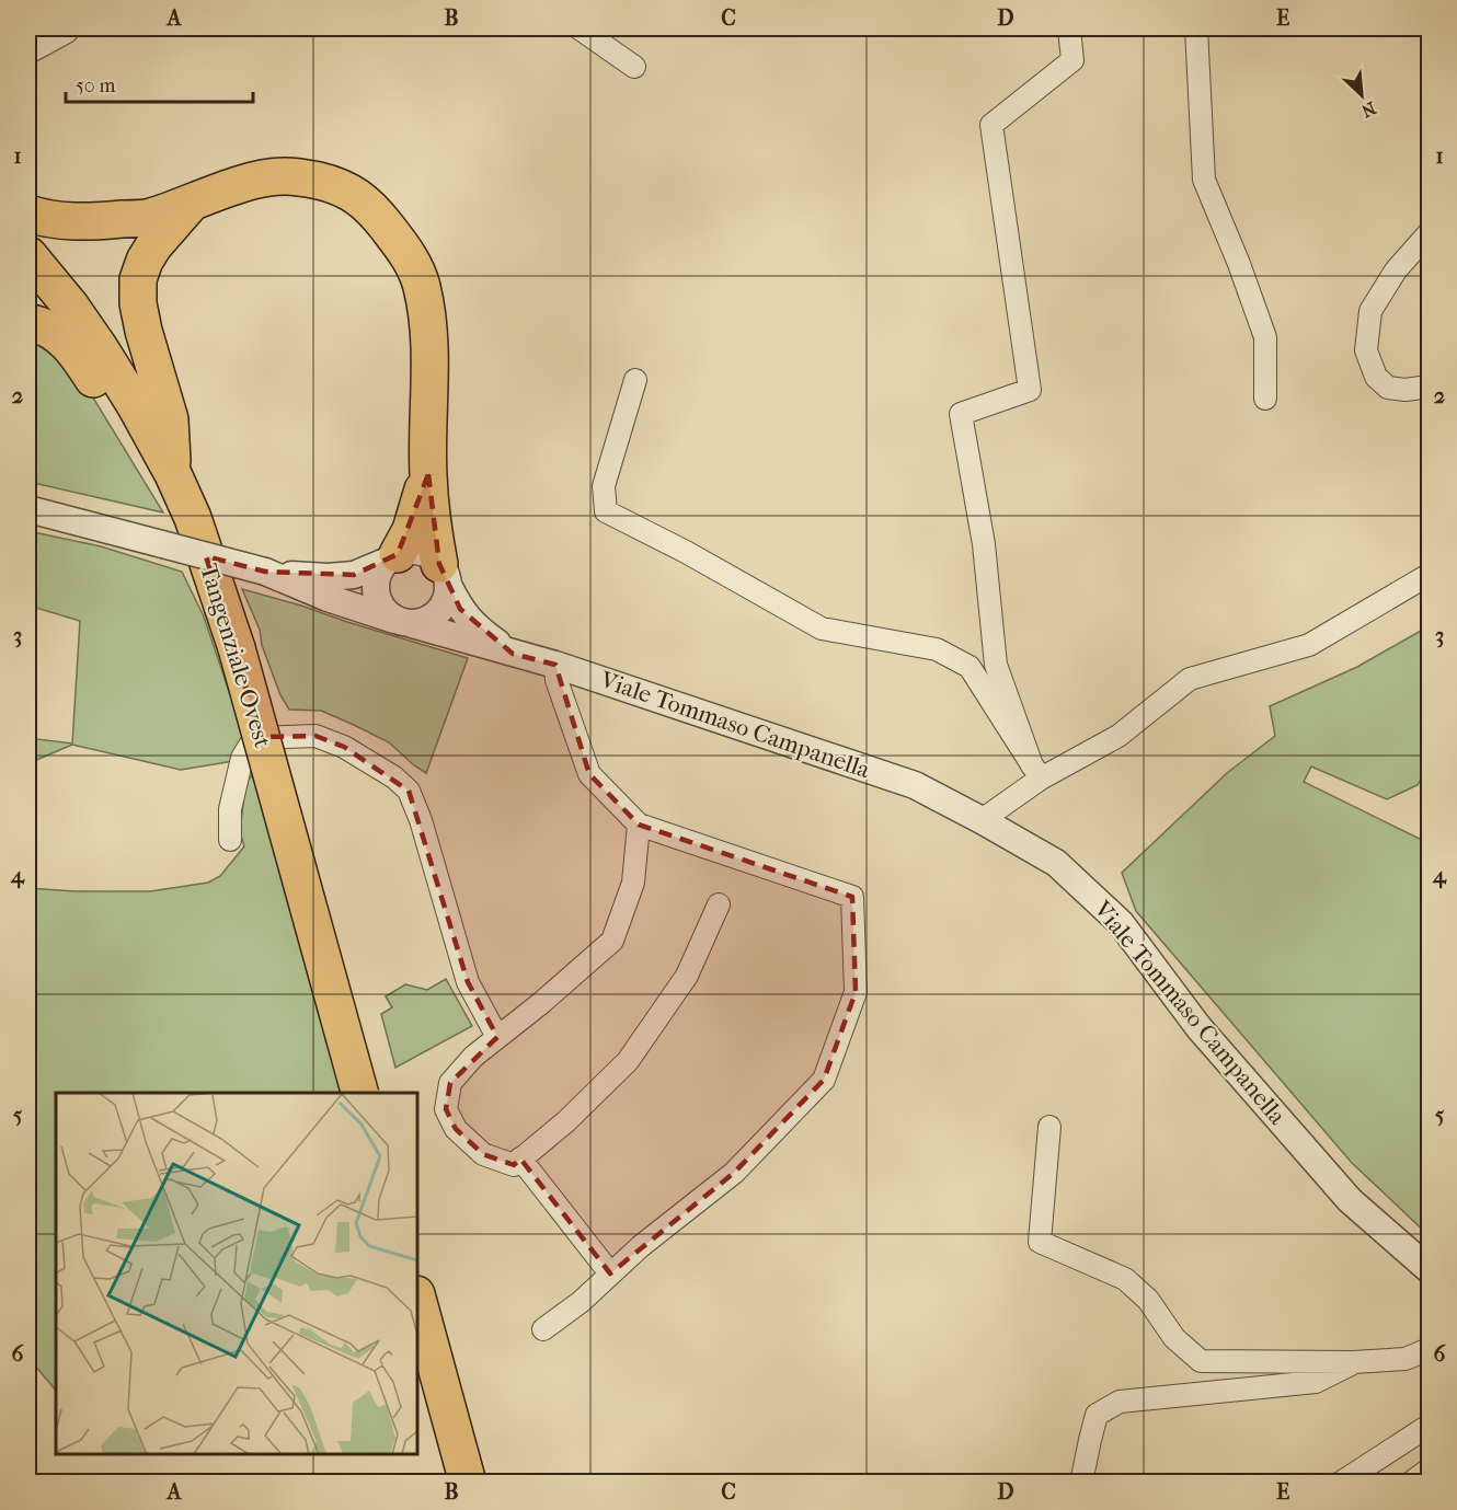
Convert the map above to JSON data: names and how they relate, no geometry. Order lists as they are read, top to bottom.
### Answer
{
  "streets": {
    "highway": ["Tangenziale Ovest"],
    "street": ["Viale Tommaso Campanella"]
  },
  "scale_bar": "50 m",
  "north": "bottom right",
  "grid": {
    "columns": [
      "A",
      "B",
      "C",
      "D",
      "E"
    ],
    "rows": [
      "1",
      "2",
      "3",
      "4",
      "5",
      "6"
    ]
  }
}
